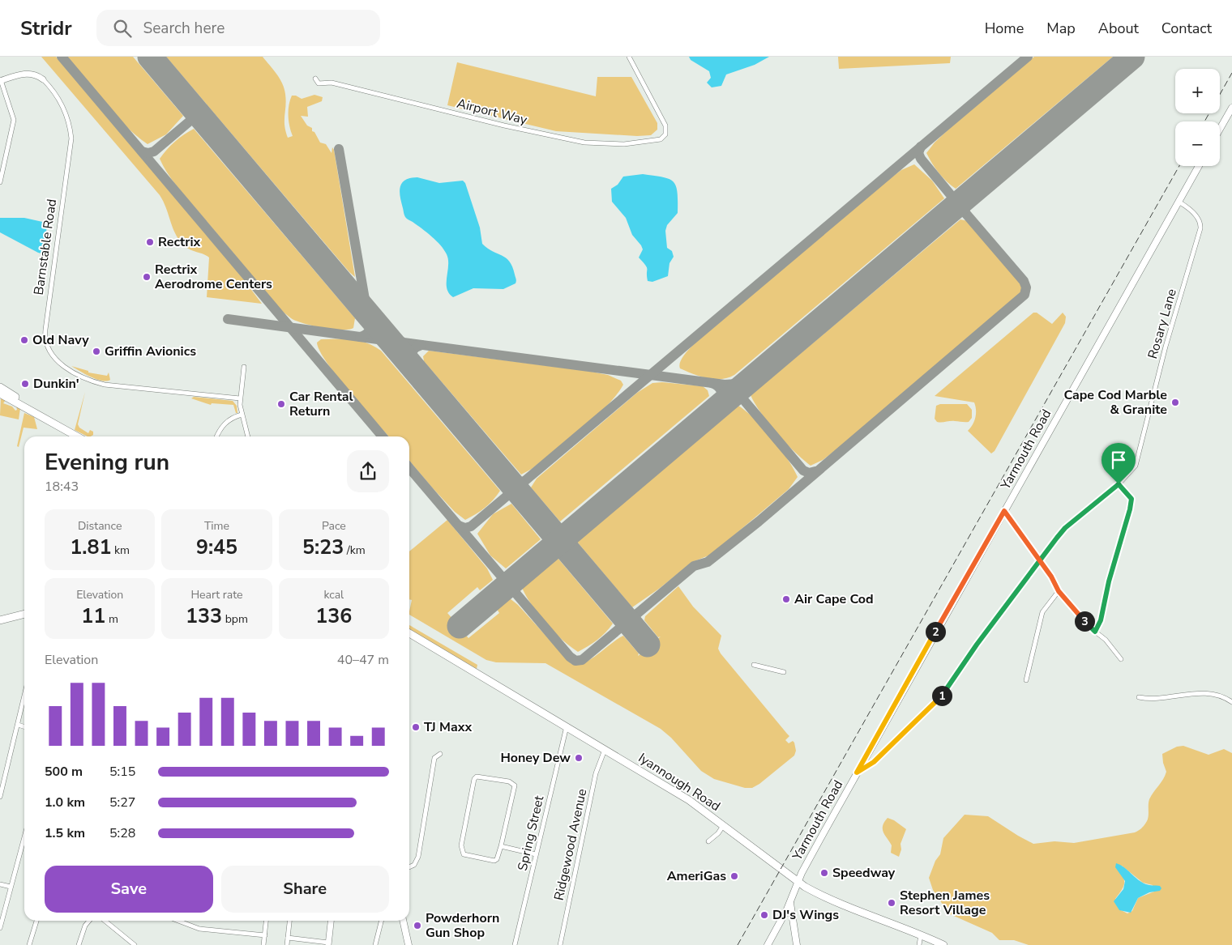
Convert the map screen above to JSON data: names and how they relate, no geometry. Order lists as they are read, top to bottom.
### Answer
{
  "streets": {
    "main road": ["Yarmouth Road", "Iyannough Road"],
    "street": [
      "Airport Way",
      "Barnstable Road",
      "Rosary Lane",
      "Spring Street",
      "Ridgewood Avenue"
    ]
  },
  "crossings": [
    ["Rosary Lane", "Yarmouth Road"],
    ["Yarmouth Road", "Iyannough Road"],
    ["Iyannough Road", "Spring Street"],
    ["Iyannough Road", "Ridgewood Avenue"]
  ],
  "places": [
    "Rectrix",
    "Rectrix Aerodrome Centers",
    "Old Navy",
    "Griffin Avionics",
    "Dunkin'",
    "Cape Cod Marble & Granite",
    "Car Rental Return",
    "Air Cape Cod",
    "TJ Maxx",
    "Honey Dew",
    "Speedway",
    "AmeriGas",
    "Stephen James Resort Village",
    "DJ's Wings",
    "Powderhorn Gun Shop"
  ],
  "page": {
    "header": "Stridr",
    "search": "Search here",
    "nav": [
      "Home",
      "Map",
      "About",
      "Contact"
    ],
    "map_buttons": ["+", "−"],
    "heading": ["Evening run", "18:43"],
    "stats": [
      ["Distance", "1.81 km"],
      ["Time", "9:45"],
      ["Pace", "5:23 /km"],
      ["Elevation", "11 m"],
      ["Heart rate", "133 bpm"],
      ["kcal", "136"]
    ],
    "pins": ["3", "2", "1"],
    "chart": ["Elevation", "40–47 m"],
    "list": [
      {
        "name": "500 m",
        "note": "5:15"
      },
      {
        "name": "1.0 km",
        "note": "5:27"
      },
      {
        "name": "1.5 km",
        "note": "5:28"
      }
    ],
    "buttons": ["Save", "Share"]
  }
}
